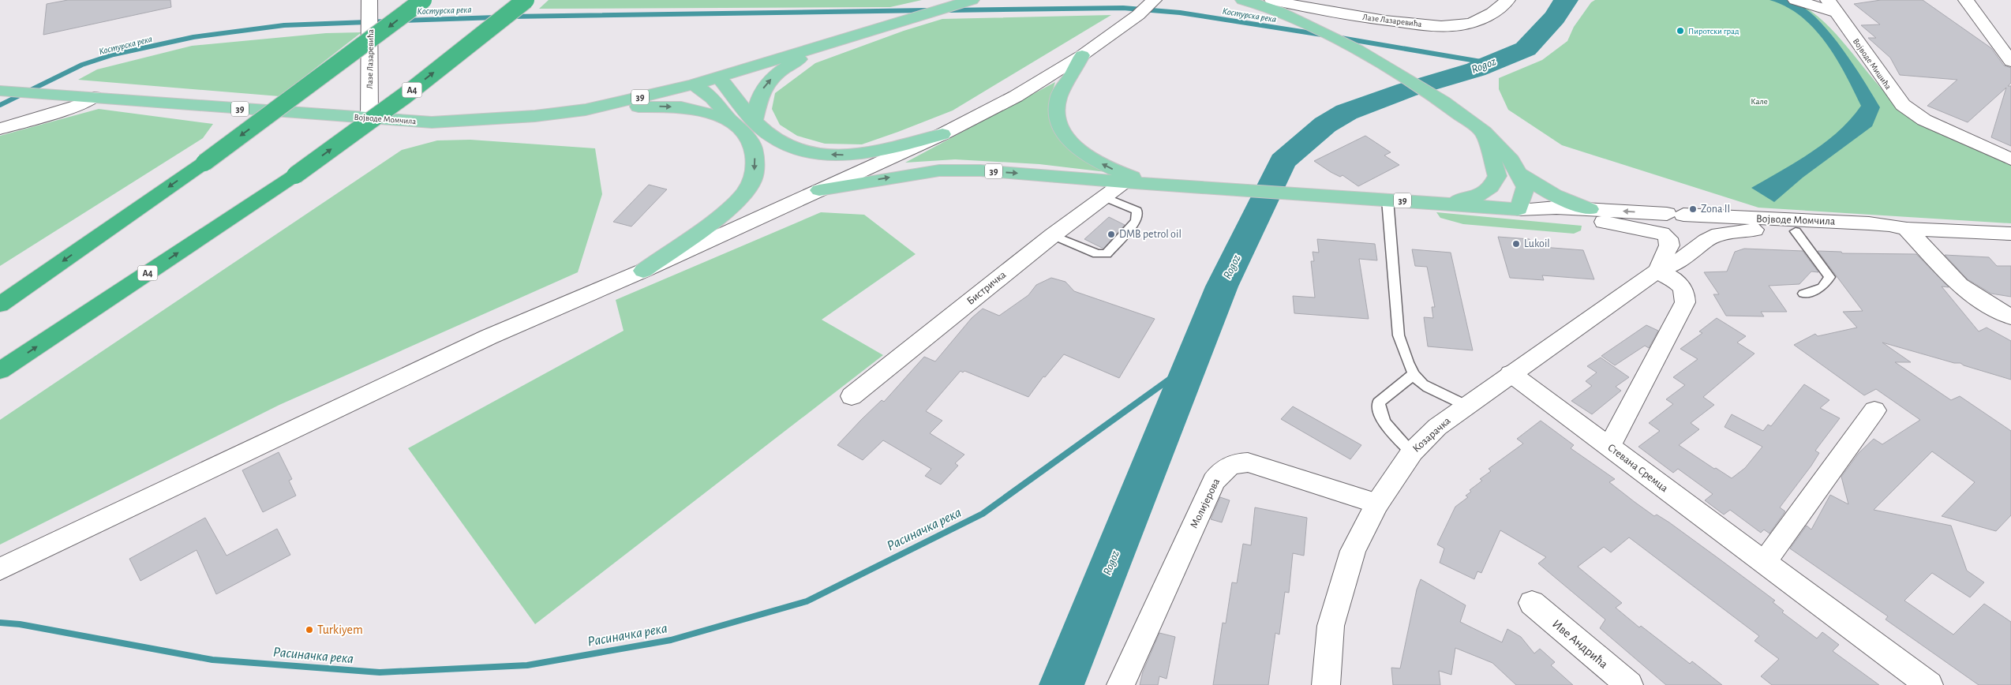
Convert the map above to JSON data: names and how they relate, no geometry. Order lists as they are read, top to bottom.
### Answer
{
  "streets": {
    "highway": ["A4"],
    "main road": ["39", "Војводе Момчила"],
    "street": [
      "Лазе Лазаревића",
      "Војводе Мишића",
      "Бистричка",
      "Козарачка",
      "Стевана Сремца",
      "Молијерова",
      "Иве Андрића"
    ]
  },
  "crossings": [
    ["Лазе Лазаревића", "Војводе Момчила"],
    ["39", "Војводе Момчила"],
    ["39", "Бистричка"],
    ["Војводе Момчила", "Козарачка"],
    ["Козарачка", "Стевана Сремца"],
    ["Козарачка", "Молијерова"]
  ],
  "water": ["Костурска река", "Rogoz", "Расиначка река"],
  "parks": ["Кале"],
  "places": [
    "Пиротски град",
    "Zona II",
    "DMB petrol oil",
    "Lukoil",
    "Turkiyem"
  ]
}
